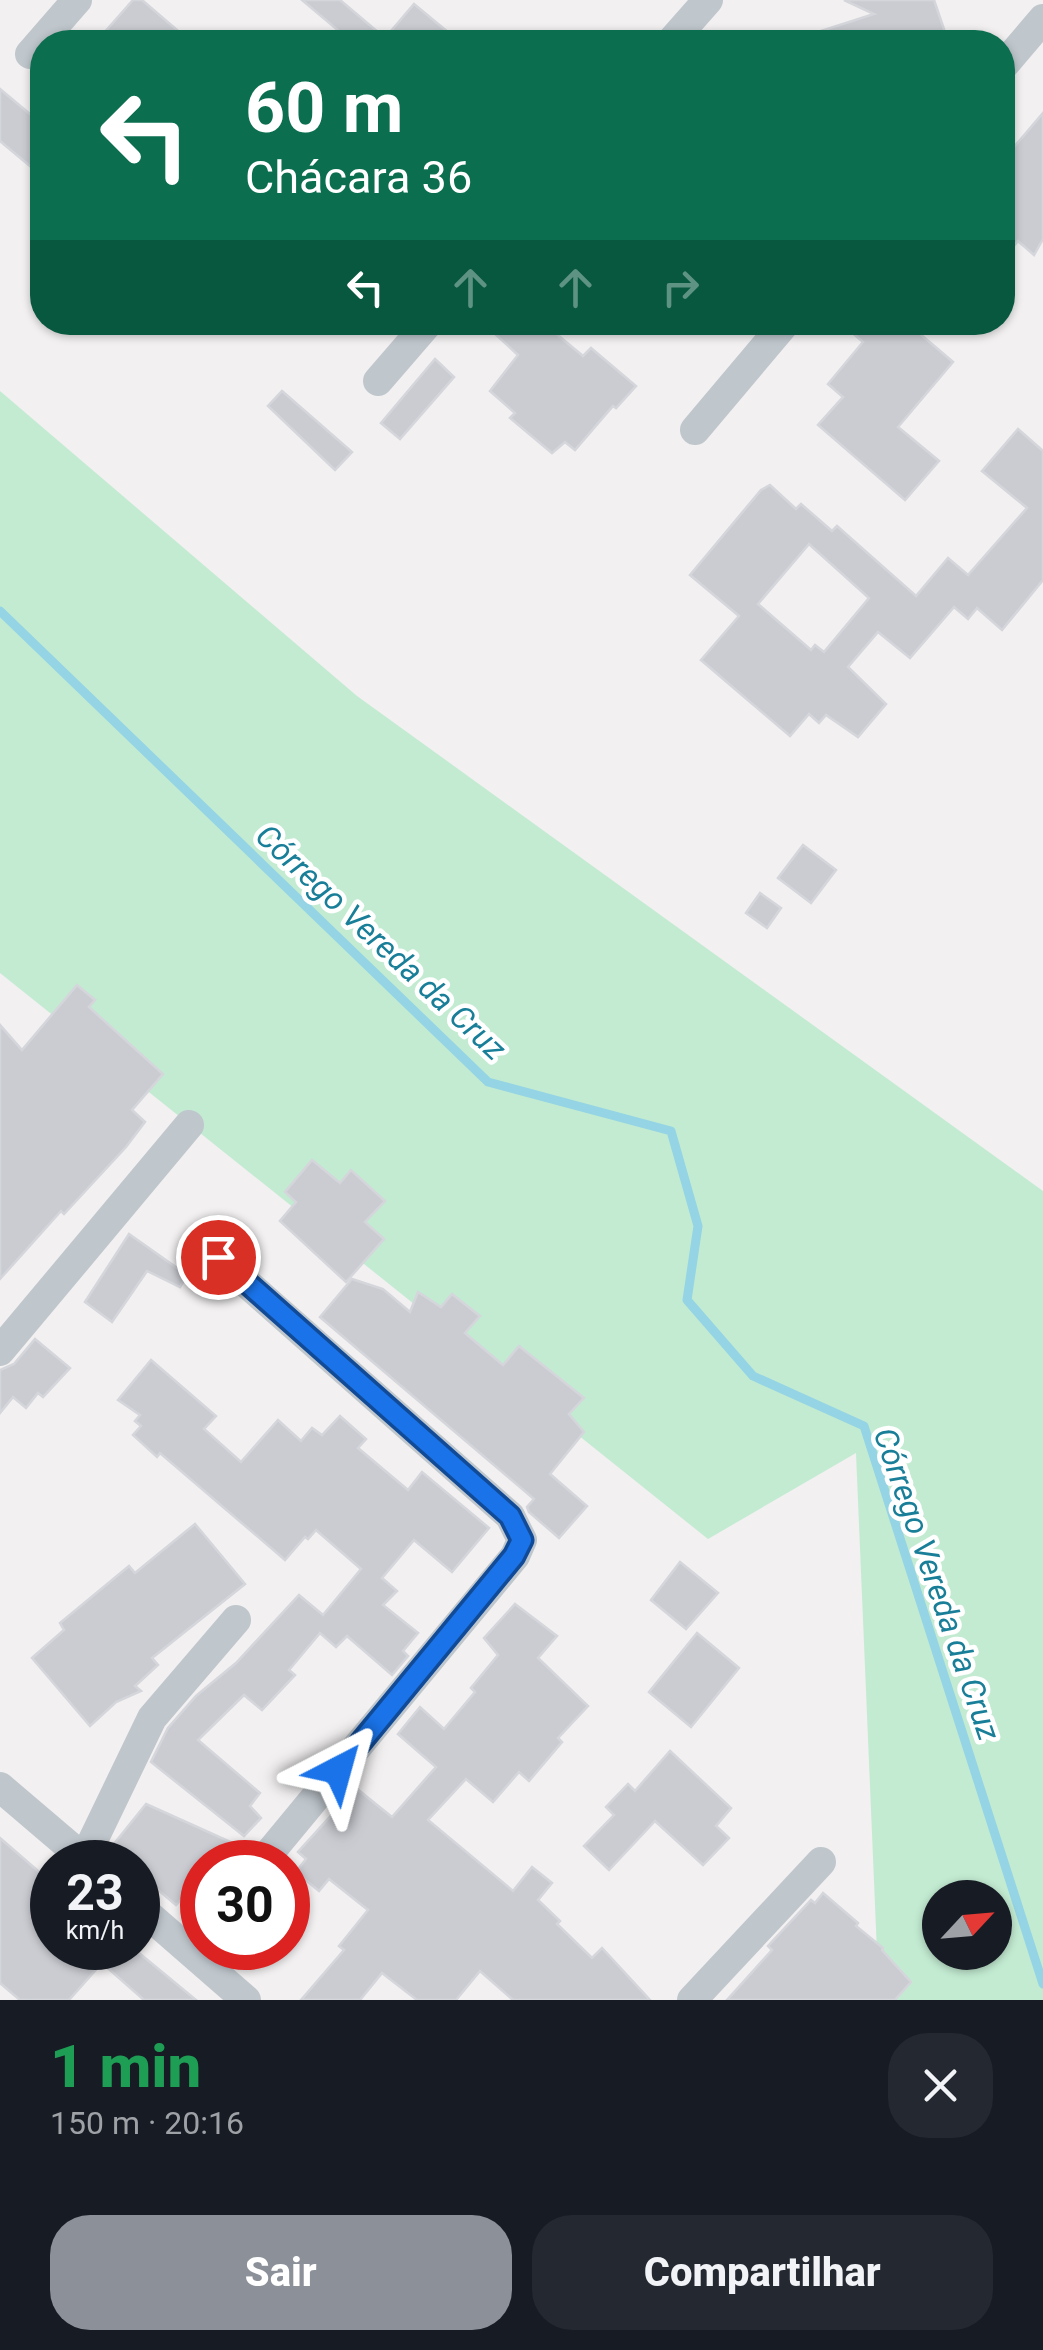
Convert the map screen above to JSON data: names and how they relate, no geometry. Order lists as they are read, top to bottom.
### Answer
{
  "water": ["Córrego Vereda da Cruz"],
  "north": "top right",
  "page": {
    "turn": ["60 m", "Chácara 36"],
    "speed": "23 km/h",
    "limit": "30",
    "heading": ["1 min", "150 m · 20:16"],
    "buttons": ["Sair", "Compartilhar"]
  }
}
